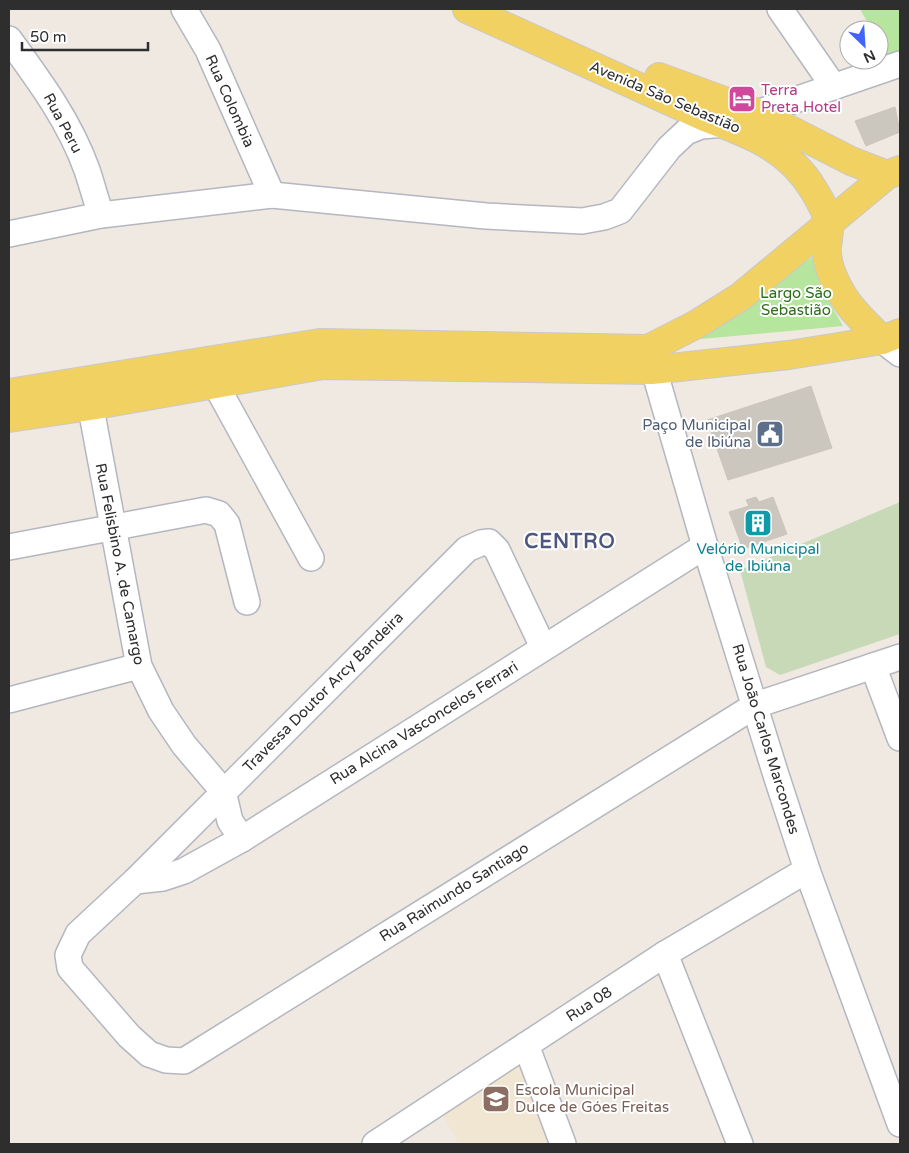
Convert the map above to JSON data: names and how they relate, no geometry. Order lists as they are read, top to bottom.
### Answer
{
  "streets": {
    "main road": ["Avenida São Sebastião"],
    "street": [
      "Rua Colombia",
      "Rua Peru",
      "Rua Felisbino A. de Camargo",
      "Travessa Doutor Arcy Bandeira",
      "Rua Alcina Vasconcelos Ferrari",
      "Rua João Carlos Marcondes",
      "Rua Raimundo Santiago",
      "Rua 08"
    ]
  },
  "crossings": [
    ["Rua Felisbino A. de Camargo", "Travessa Doutor Arcy Bandeira"],
    ["Rua Felisbino A. de Camargo", "Rua Alcina Vasconcelos Ferrari"],
    ["Travessa Doutor Arcy Bandeira", "Rua Alcina Vasconcelos Ferrari"],
    ["Travessa Doutor Arcy Bandeira", "Rua Raimundo Santiago"],
    ["Rua Alcina Vasconcelos Ferrari", "Rua João Carlos Marcondes"],
    ["Rua João Carlos Marcondes", "Rua Raimundo Santiago"],
    ["Rua João Carlos Marcondes", "Rua 08"]
  ],
  "districts": ["CENTRO"],
  "parks": ["Largo São Sebastião"],
  "places": {
    "hotel": ["Terra Preta Hotel"],
    "public building": ["Paço Municipal de Ibiúna"],
    "building": ["Velório Municipal de Ibiúna"],
    "school or university": ["Escola Municipal Dulce de Góes Freitas"]
  },
  "scale_bar": "50 m",
  "north": "bottom right"
}
